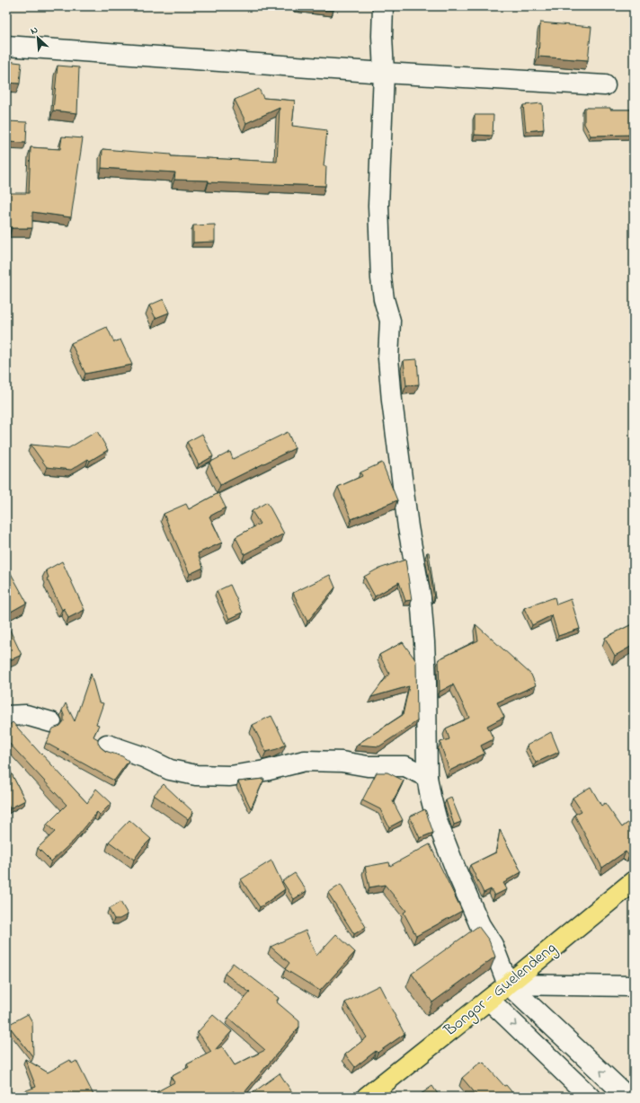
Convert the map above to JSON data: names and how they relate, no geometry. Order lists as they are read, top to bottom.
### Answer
{
  "streets": {
    "highway": ["Bongor - Guelendeng"]
  },
  "north": "top left"
}
